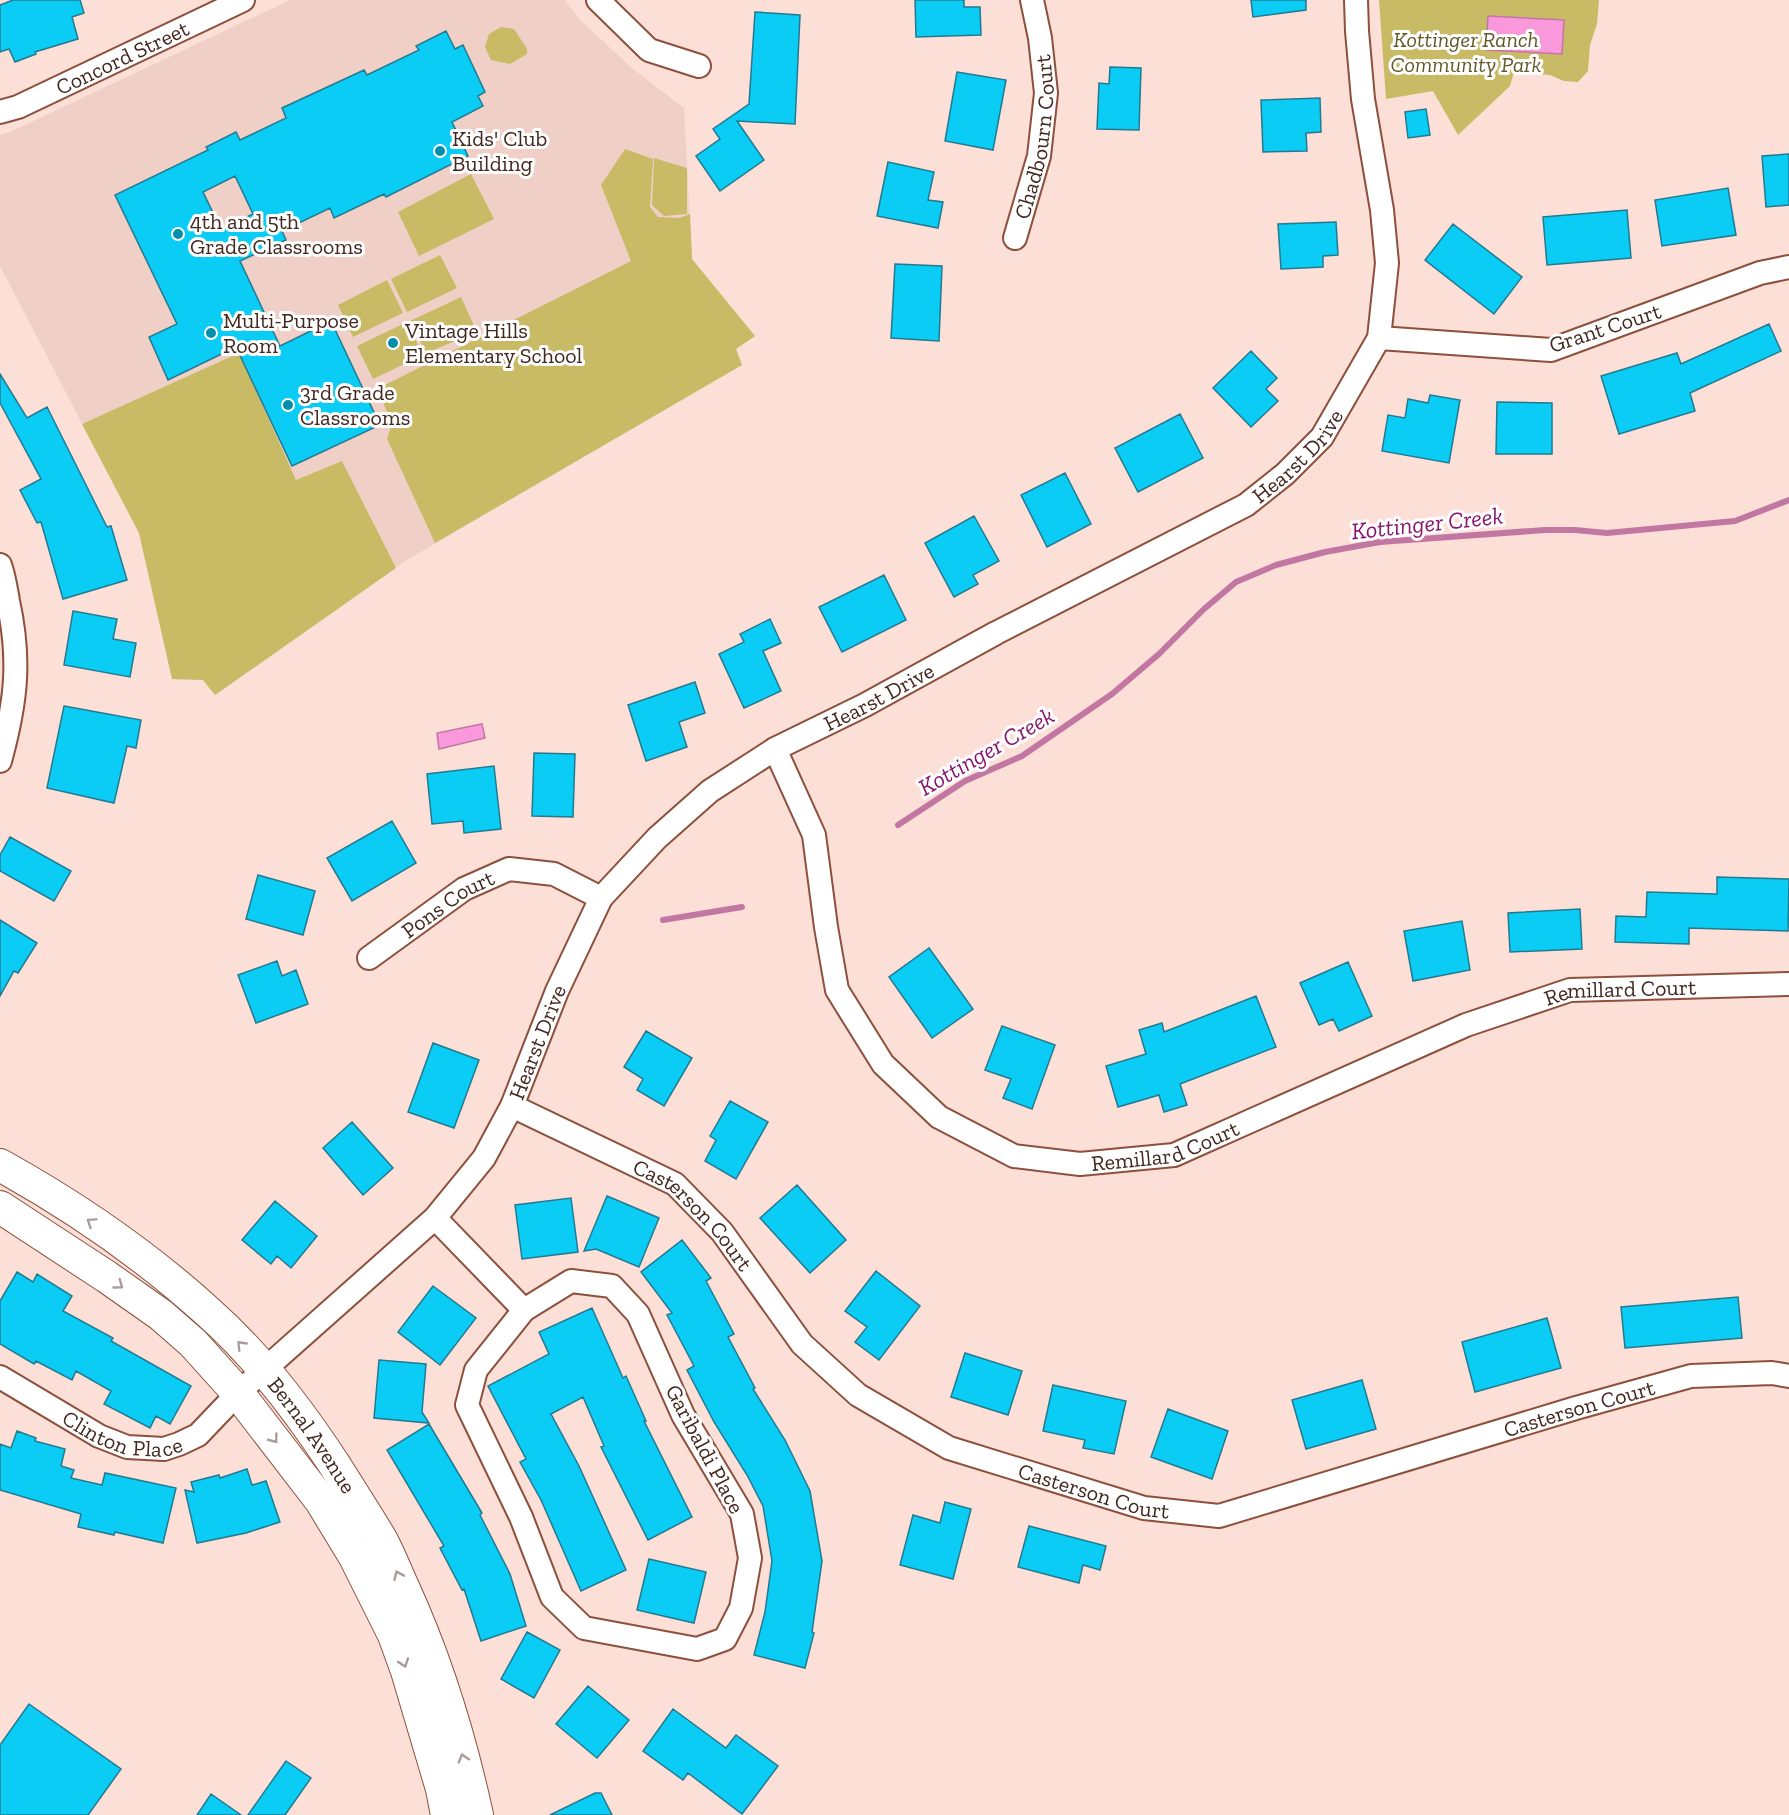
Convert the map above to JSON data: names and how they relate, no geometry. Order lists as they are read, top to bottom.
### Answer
{
  "streets": {
    "main road": ["Bernal Avenue"],
    "street": [
      "Concord Street",
      "Chadbourn Court",
      "Grant Court",
      "Hearst Drive",
      "Pons Court",
      "Remillard Court",
      "Casterson Court",
      "Clinton Place",
      "Garibaldi Place"
    ]
  },
  "crossings": [
    ["Grant Court", "Hearst Drive"],
    ["Hearst Drive", "Pons Court"],
    ["Hearst Drive", "Remillard Court"],
    ["Hearst Drive", "Casterson Court"],
    ["Hearst Drive", "Clinton Place"],
    ["Hearst Drive", "Bernal Avenue"],
    ["Clinton Place", "Bernal Avenue"]
  ],
  "water": ["Kottinger Creek"],
  "parks": ["Kottinger Ranch Community Park"],
  "places": [
    "Kids' Club Building",
    "4th and 5th Grade Classrooms",
    "Multi-Purpose Room",
    "Vintage Hills Elementary School",
    "3rd Grade Classrooms"
  ]
}
